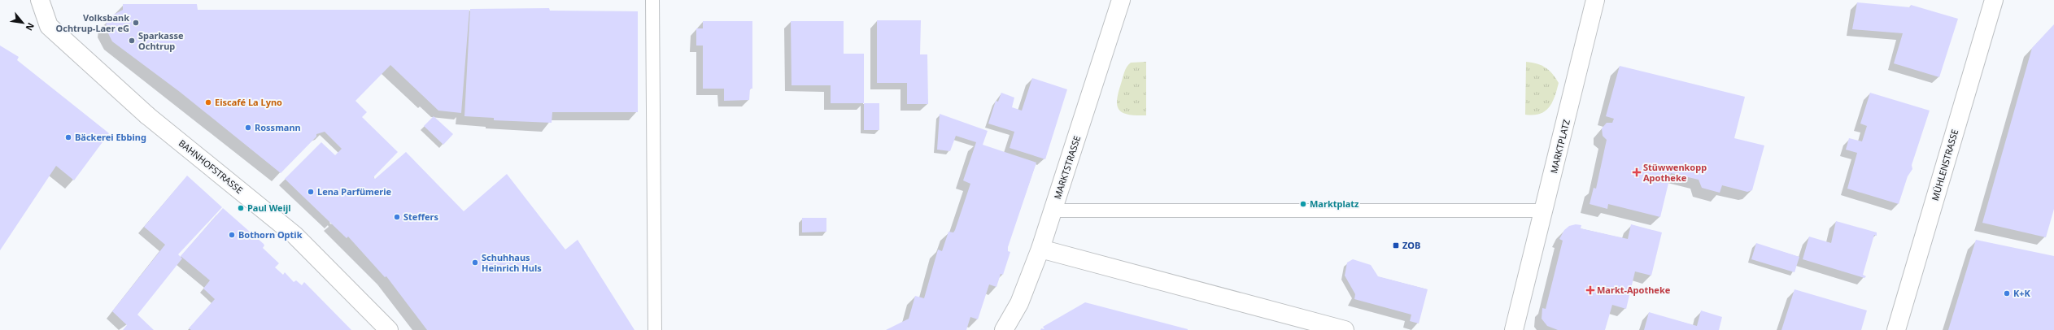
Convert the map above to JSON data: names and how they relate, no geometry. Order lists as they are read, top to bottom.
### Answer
{
  "streets": {
    "street": [
      "MARKTPLATZ",
      "MÜHLENSTRASSE",
      "BAHNHOFSTRASSE",
      "MARKTSTRASSE"
    ]
  },
  "places": {
    "other": [
      "Volksbank Ochtrup-Laer eG",
      "Sparkasse Ochtrup",
      "Eiscafé La Lyno",
      "Rossmann",
      "Bäckerei Ebbing",
      "Lena Parfümerie",
      "Marktplatz",
      "Paul Weijl",
      "Steffers",
      "Bothorn Optik",
      "Schuhhaus Heinrich Huls",
      "K+K"
    ],
    "health": ["Stüwwenkopp Apotheke", "Markt-Apotheke"],
    "transit": ["ZOB"]
  },
  "north": "bottom right"
}
